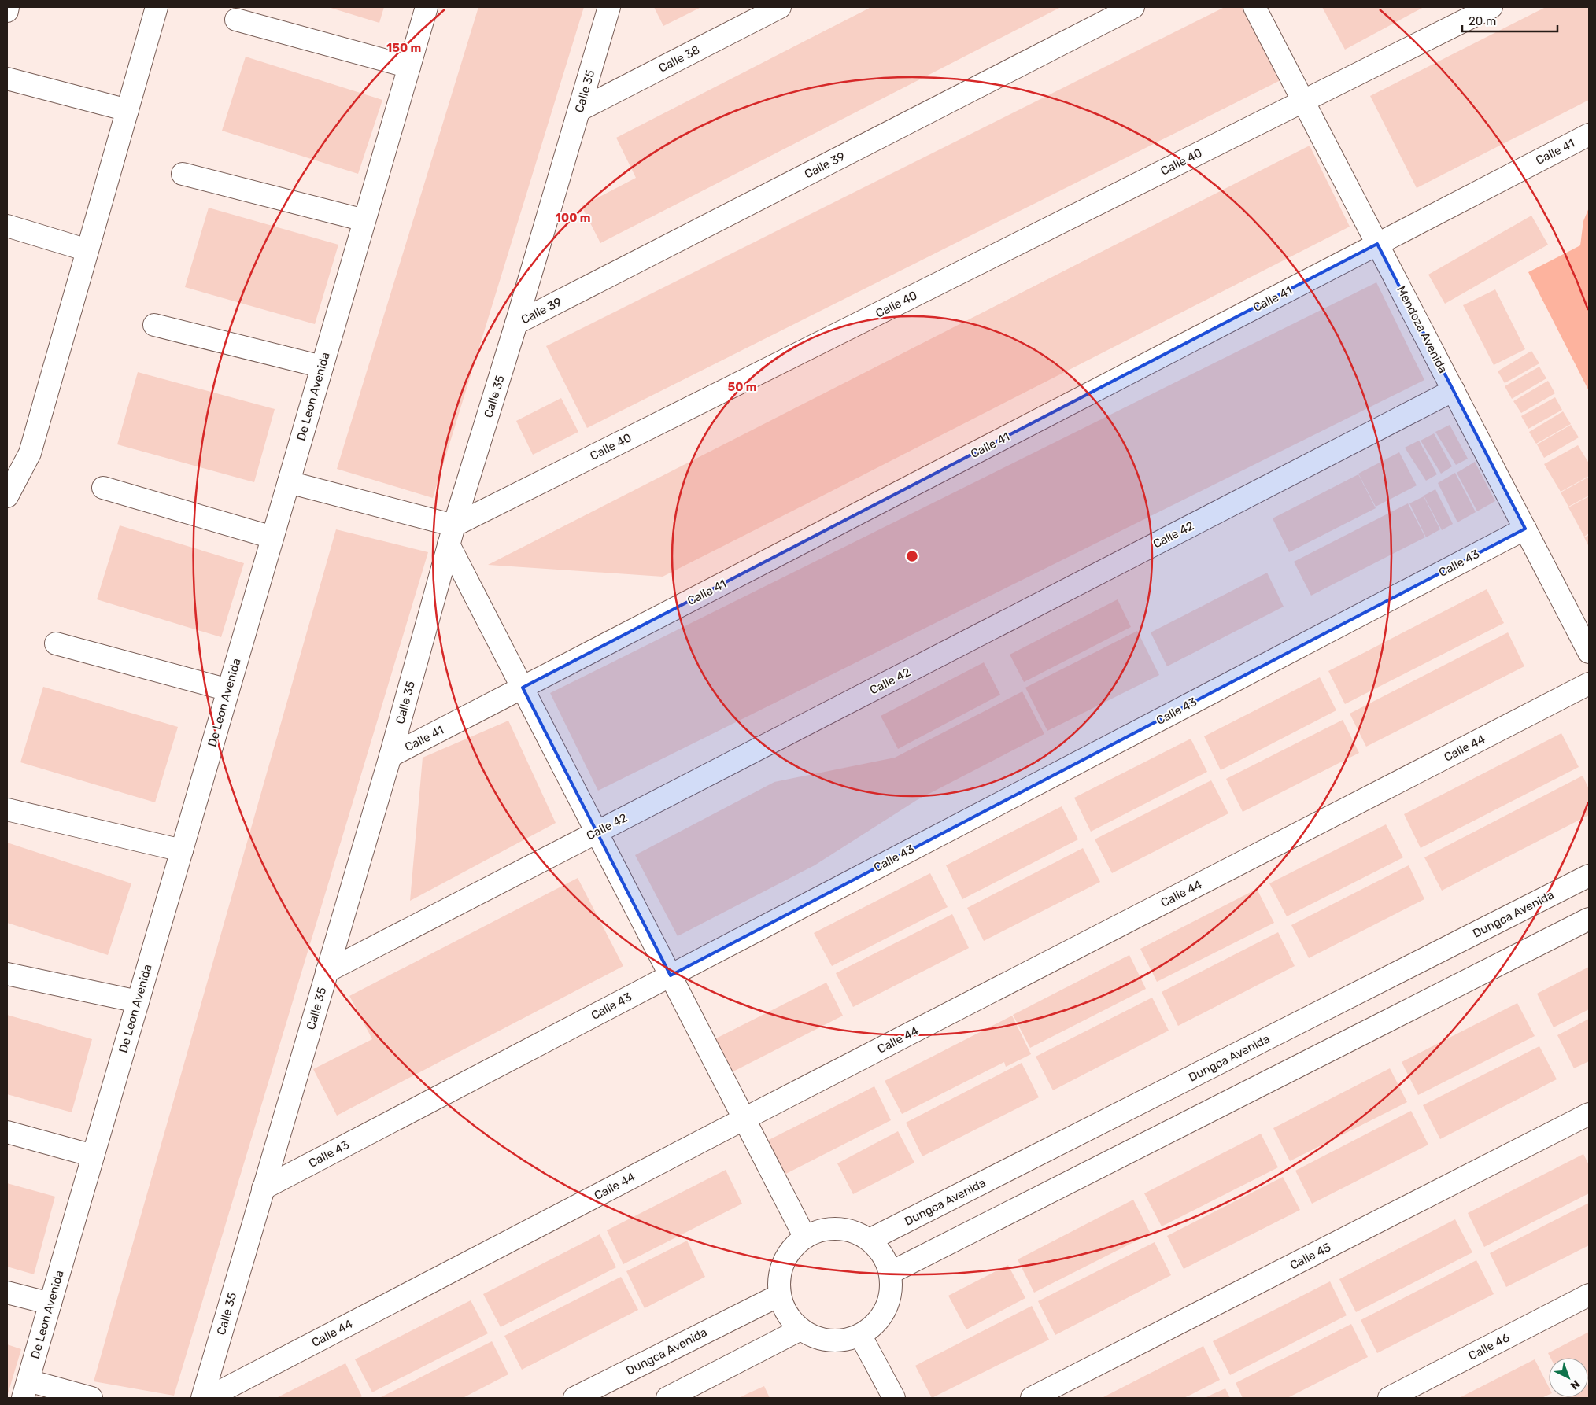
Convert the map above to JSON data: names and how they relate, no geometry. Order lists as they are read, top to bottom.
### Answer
{
  "streets": {
    "street": [
      "Calle 38",
      "Calle 35",
      "Calle 41",
      "Calle 40",
      "Calle 39",
      "Mendoza Avenida",
      "De Leon Avenida",
      "Calle 42",
      "Calle 43",
      "Calle 44",
      "Dungca Avenida",
      "Calle 45",
      "Calle 46"
    ]
  },
  "crossings": [
    ["Calle 38", "Calle 35"],
    ["Calle 35", "Calle 41"],
    ["Calle 35", "Calle 40"],
    ["Calle 35", "Calle 39"],
    ["Calle 35", "Calle 42"],
    ["Calle 35", "Calle 43"],
    ["Calle 41", "Mendoza Avenida"],
    ["Calle 40", "Mendoza Avenida"],
    ["Mendoza Avenida", "Calle 42"],
    ["Mendoza Avenida", "Calle 43"]
  ],
  "scale_bar": "20 m",
  "north": "bottom right",
  "rings": ["150 m", "100 m", "50 m"]
}
